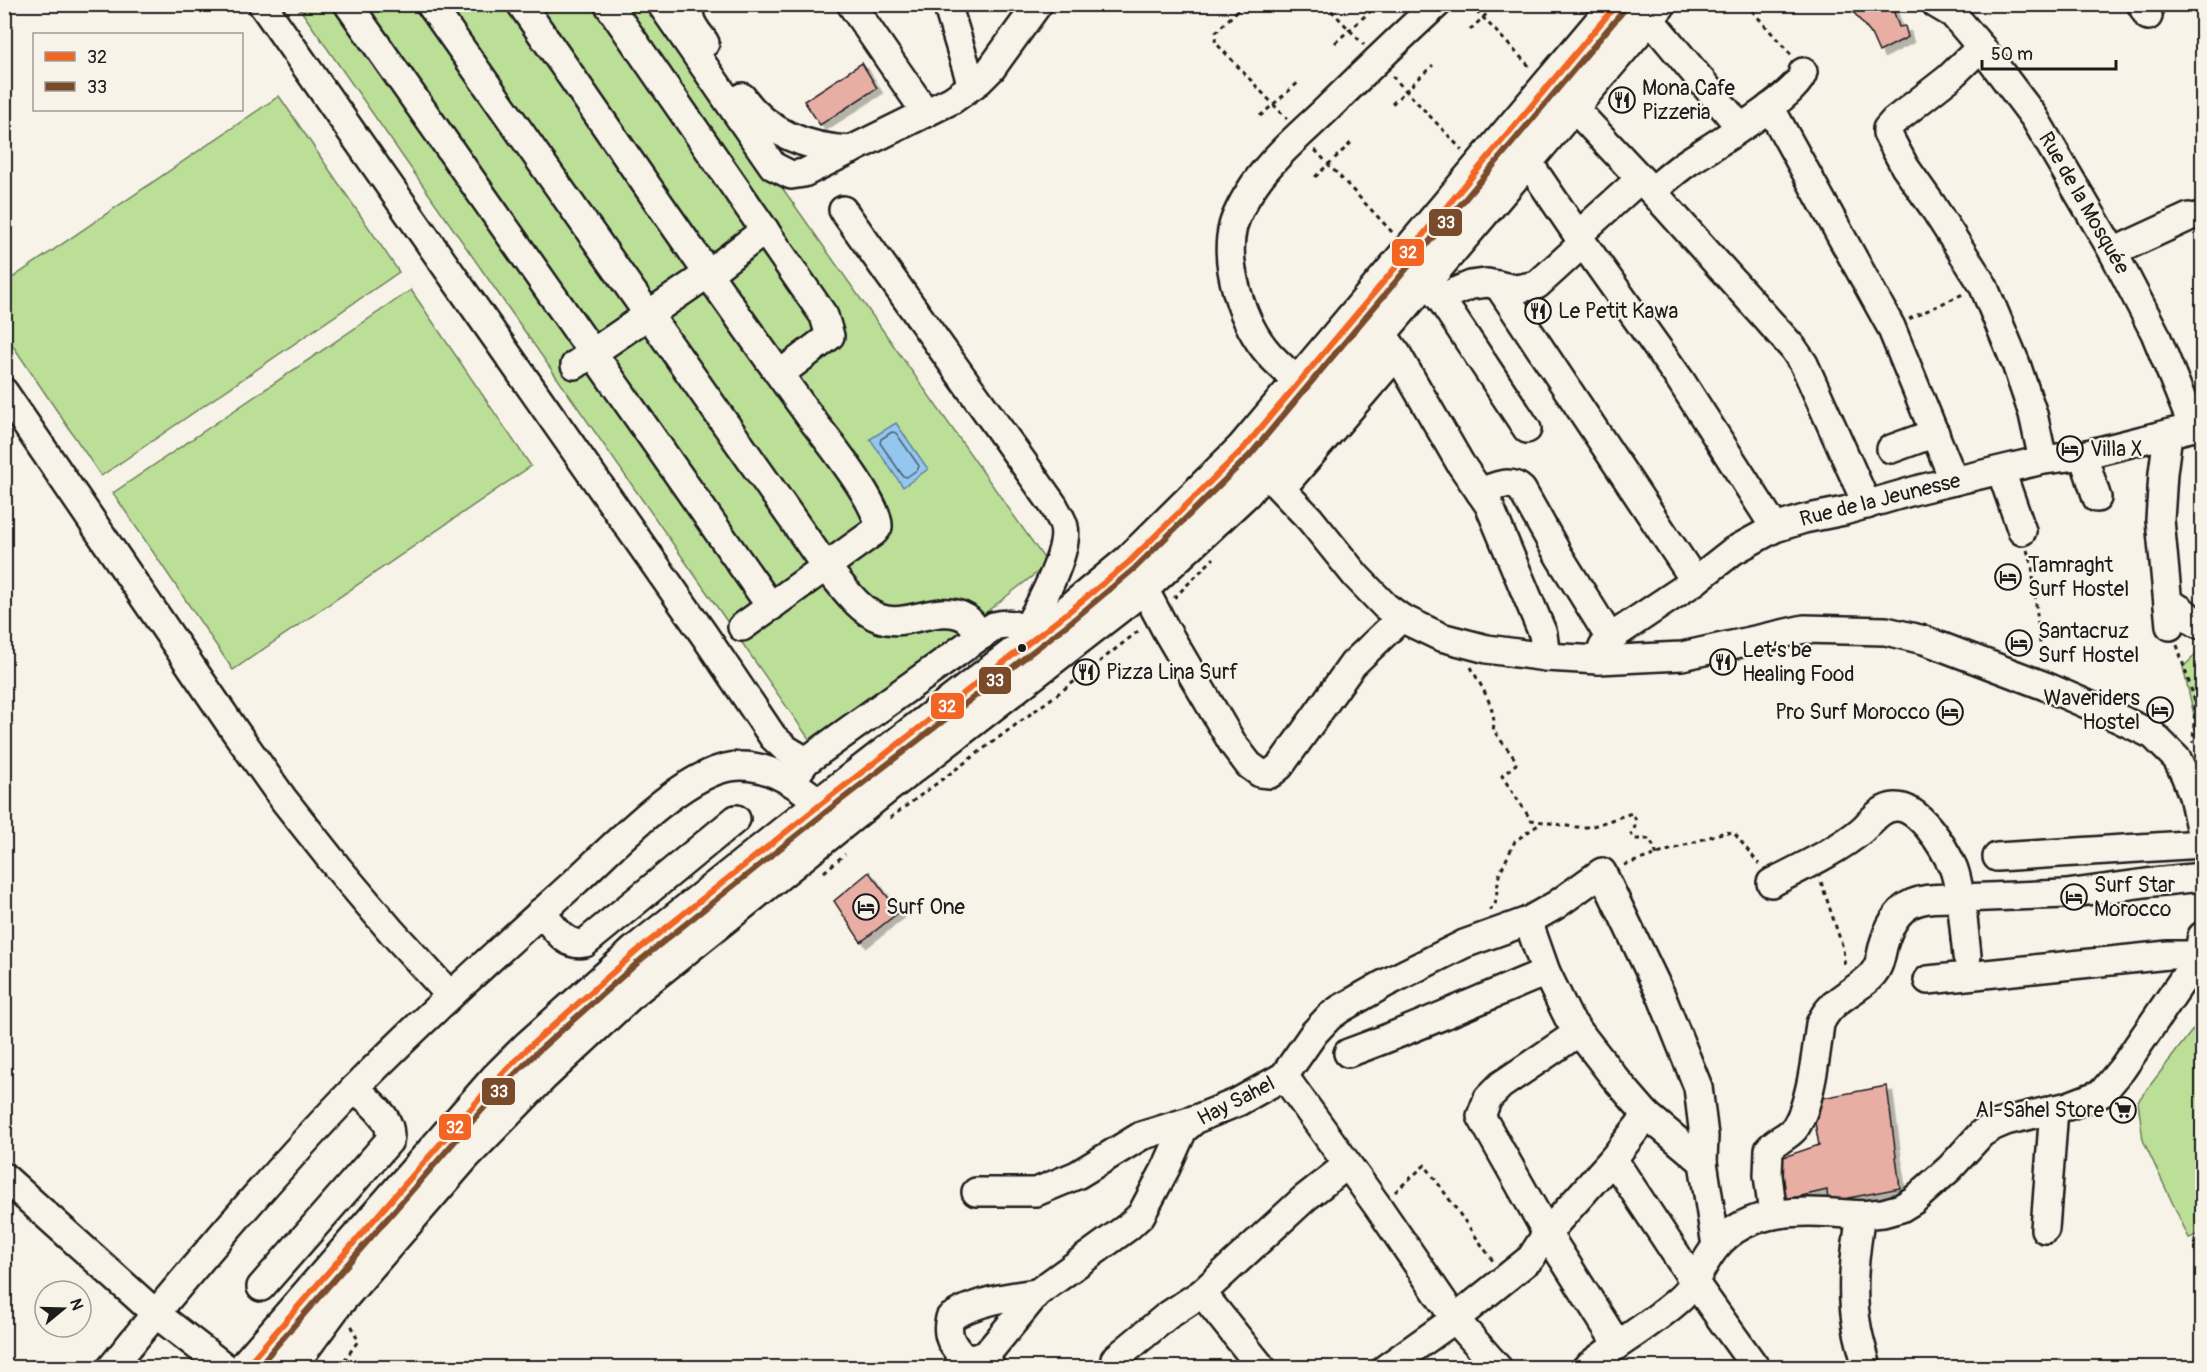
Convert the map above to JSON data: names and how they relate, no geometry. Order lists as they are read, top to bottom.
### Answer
{
  "streets": {
    "street": ["Rue de la Mosquée", "Rue de la Jeunesse", "Hay Sahel"]
  },
  "crossings": [
    ["Rue de la Mosquée", "Rue de la Jeunesse"]
  ],
  "places": {
    "restaurant": [
      "Mona Cafe Pizzeria",
      "Le Petit Kawa",
      "Let’s be Healing Food",
      "Pizza Lina Surf"
    ],
    "hotel": [
      "Villa X",
      "Tamraght Surf Hostel",
      "Santacruz Surf Hostel",
      "Waveriders Hostel",
      "Pro Surf Morocco",
      "Surf Star Morocco",
      "Surf One"
    ],
    "supermarket": ["Al-Sahel Store"]
  },
  "lines": ["transit line 32", "transit line 33"],
  "legend": ["32", "33"],
  "scale_bar": "50 m",
  "north": "right"
}
